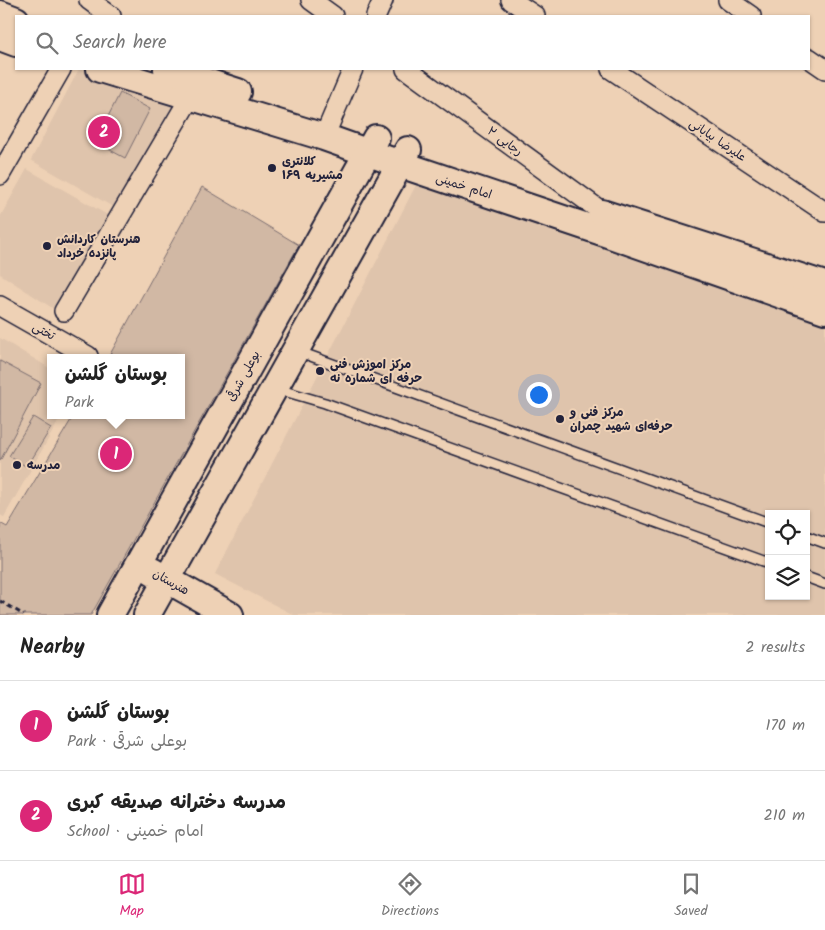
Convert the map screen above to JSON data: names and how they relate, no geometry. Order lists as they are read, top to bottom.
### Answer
{
  "streets": {
    "main road": ["امام خمینی", "بوعلی شرقی", "هنرستان"],
    "street": ["علیرضا بیابانی", "رجایی ۲", "تختی"]
  },
  "crossings": [
    ["رجایی ۲", "امام خمینی"],
    ["امام خمینی", "بوعلی شرقی"],
    ["بوعلی شرقی", "هنرستان"]
  ],
  "places": [
    "کلانتری ۱۶۹ مشیریه",
    "هنرستان کاردانش پانزده خرداد",
    "مرکز اموزش فنی حرفه ای شماره نه",
    "مرکز فنی و حرفه‌ای شهید چمران",
    "مدرسه"
  ],
  "page": {
    "search": "Search here",
    "pins": ["2", "1"],
    "popup": ["بوستان گلشن", "Park"],
    "heading": ["Nearby", "2 results"],
    "list": [
      {
        "mark": "1",
        "name": "بوستان گلشن",
        "note": "Park · بوعلی شرقی",
        "value": "170 m"
      },
      {
        "mark": "2",
        "name": "مدرسه دخترانه صدیقه کبری",
        "note": "School · امام خمینی",
        "value": "210 m"
      }
    ],
    "nav": ["Map", "Directions", "Saved"]
  }
}
